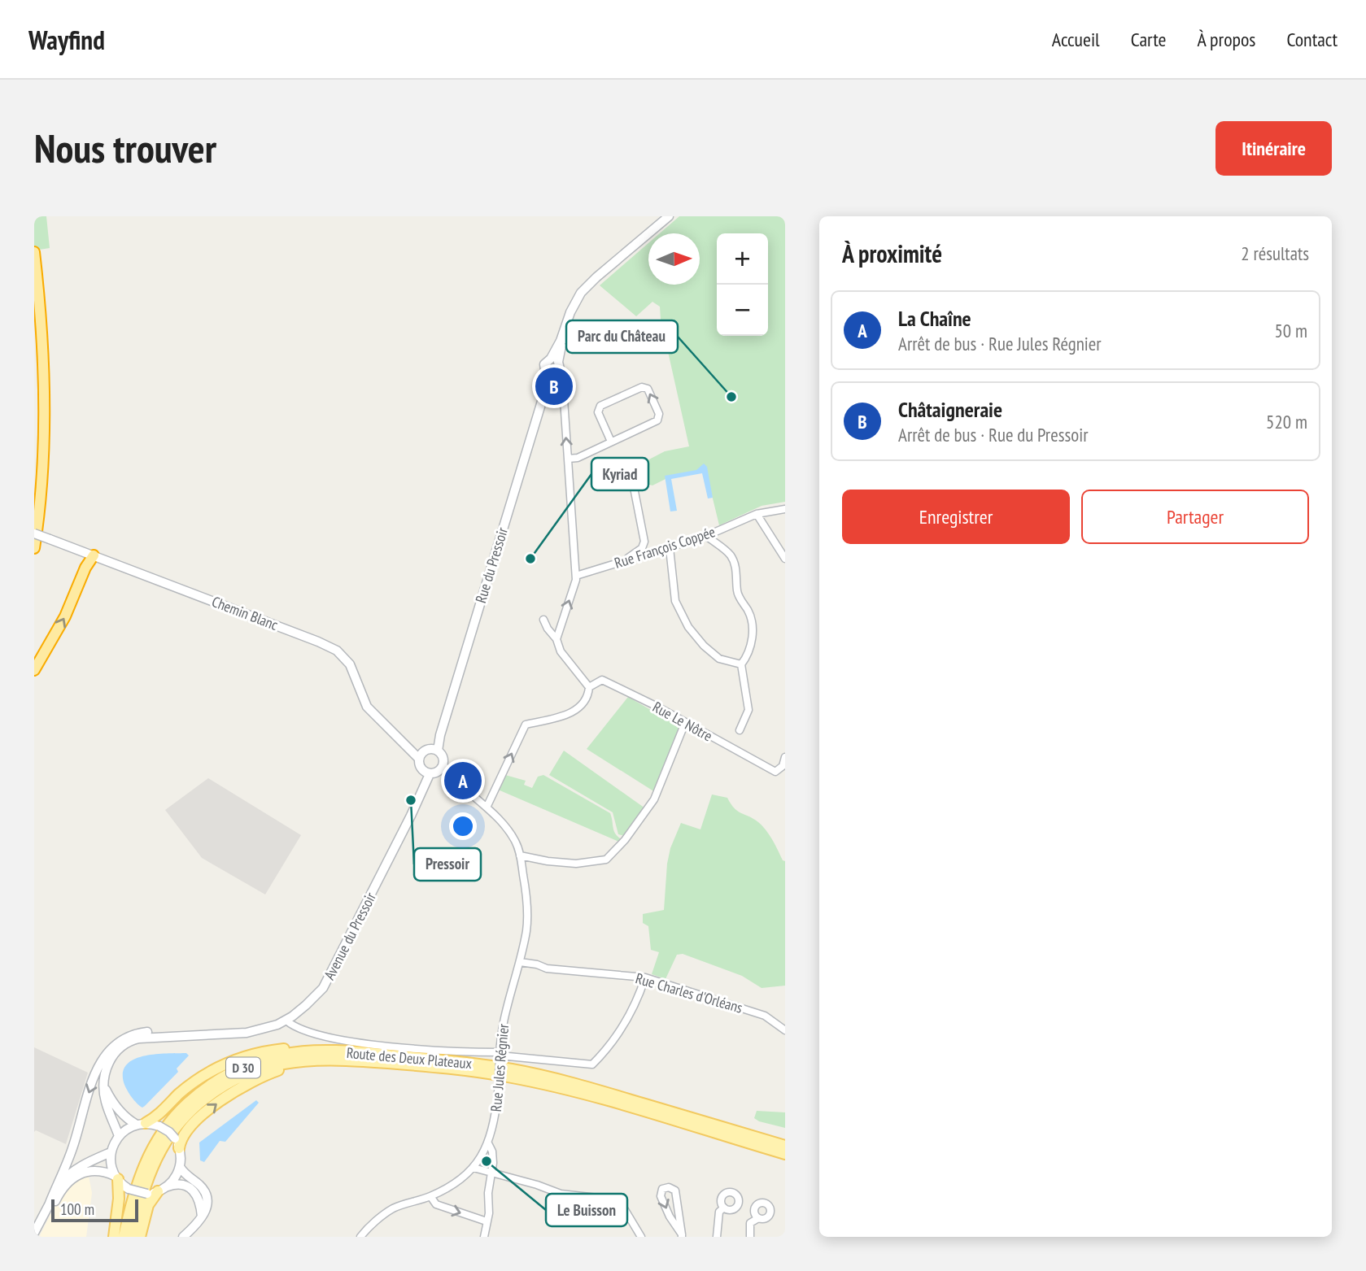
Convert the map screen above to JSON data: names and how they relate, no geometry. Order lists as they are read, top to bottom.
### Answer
{
  "streets": {
    "main road": ["Route des Deux Plateaux", "D 30"],
    "street": [
      "Rue François Coppée",
      "Rue du Pressoir",
      "Chemin Blanc",
      "Rue Le Nôtre",
      "Avenue du Pressoir",
      "Rue Charles d'Orléans",
      "Rue Jules Régnier"
    ]
  },
  "crossings": [
    ["Rue du Pressoir", "Chemin Blanc"],
    ["Rue du Pressoir", "Avenue du Pressoir"],
    ["Chemin Blanc", "Avenue du Pressoir"],
    ["Rue Charles d'Orléans", "Rue Jules Régnier"]
  ],
  "places": [
    "Parc du Château",
    "Kyriad",
    "Pressoir",
    "Le Buisson"
  ],
  "scale_bar": "100 m",
  "north": "right",
  "page": {
    "header": "Wayfind",
    "nav": [
      "Accueil",
      "Carte",
      "À propos",
      "Contact"
    ],
    "buttons": [
      "Itinéraire",
      ["Enregistrer", "Partager"]
    ],
    "title": "Nous trouver",
    "heading": ["À proximité", "2 résultats"],
    "map_buttons": ["+", "−"],
    "list": [
      {
        "mark": "A",
        "name": "La Chaîne",
        "note": "Arrêt de bus · Rue Jules Régnier",
        "value": "50 m"
      },
      {
        "mark": "B",
        "name": "Châtaigneraie",
        "note": "Arrêt de bus · Rue du Pressoir",
        "value": "520 m"
      }
    ],
    "pins": ["B", "A"],
    "scale": "100 m"
  }
}
